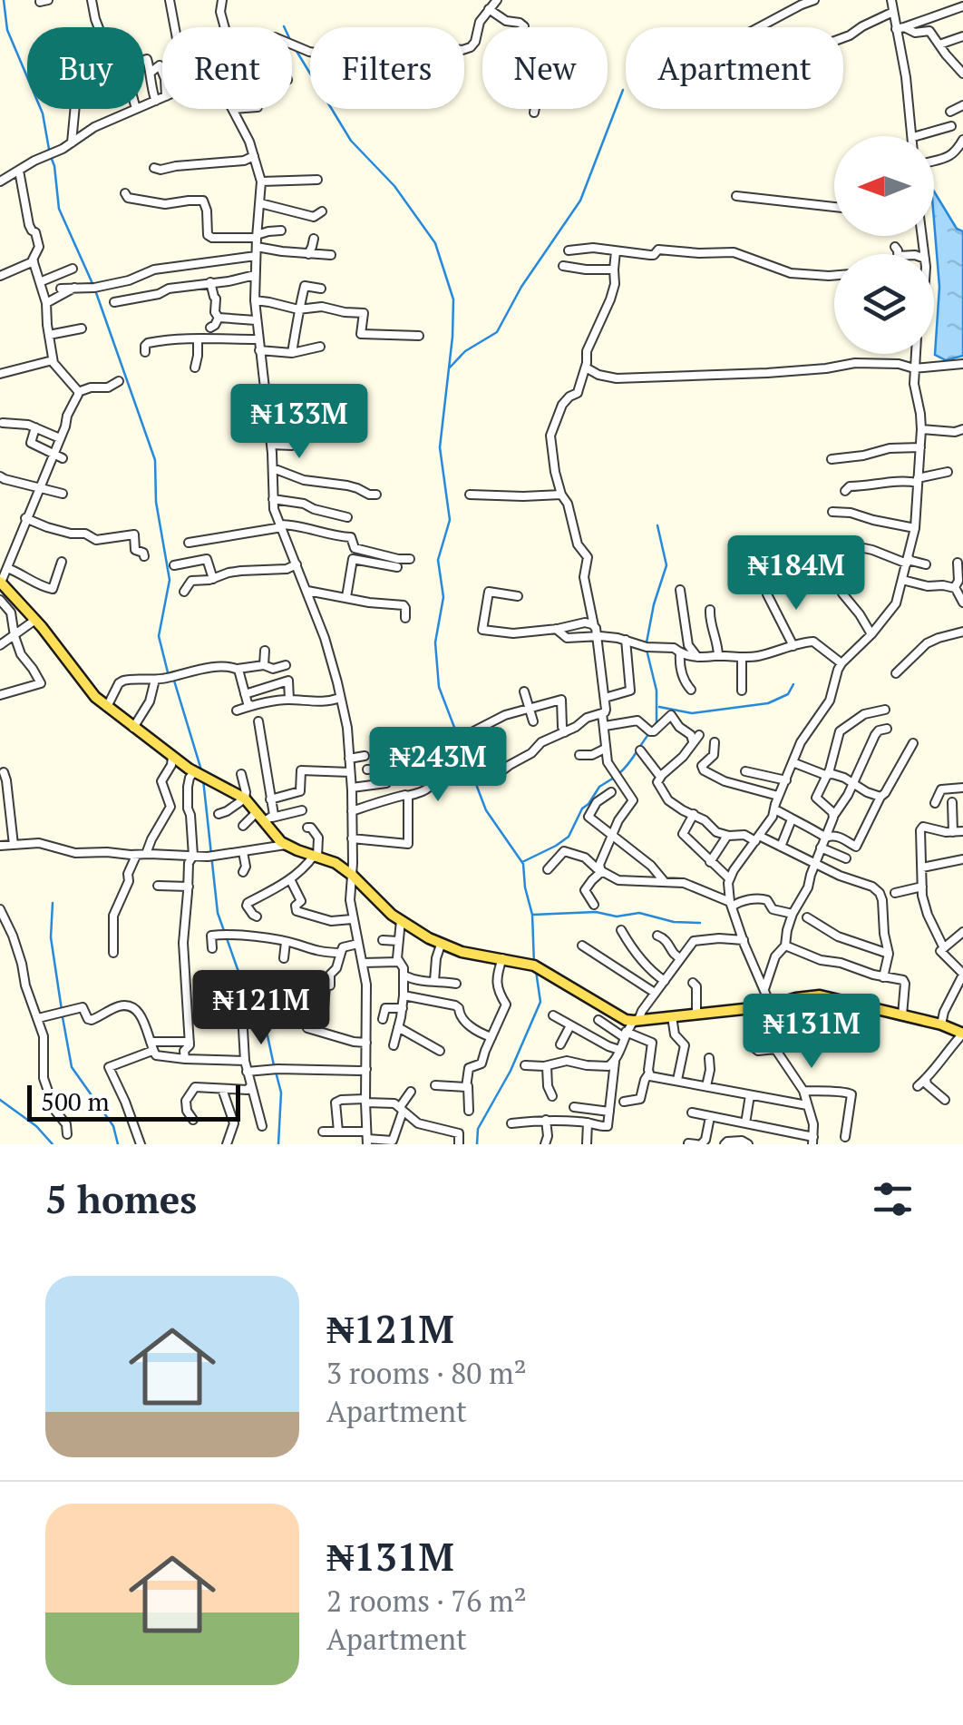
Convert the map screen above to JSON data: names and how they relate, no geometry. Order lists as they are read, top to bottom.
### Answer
{
  "scale_bar": "500 m",
  "north": "left",
  "page": {
    "chip": [
      "Buy",
      "Rent",
      "Filters",
      "New",
      "Apartment"
    ],
    "price": [
      "₦133M",
      "₦184M",
      "₦243M",
      "₦121M",
      "₦131M"
    ],
    "scale": "500 m",
    "heading": "5 homes",
    "list": [
      {
        "name": "₦121M",
        "note": "3 rooms · 80 m² · Apartment"
      },
      {
        "name": "₦131M",
        "note": "2 rooms · 76 m² · Apartment"
      }
    ]
  }
}
